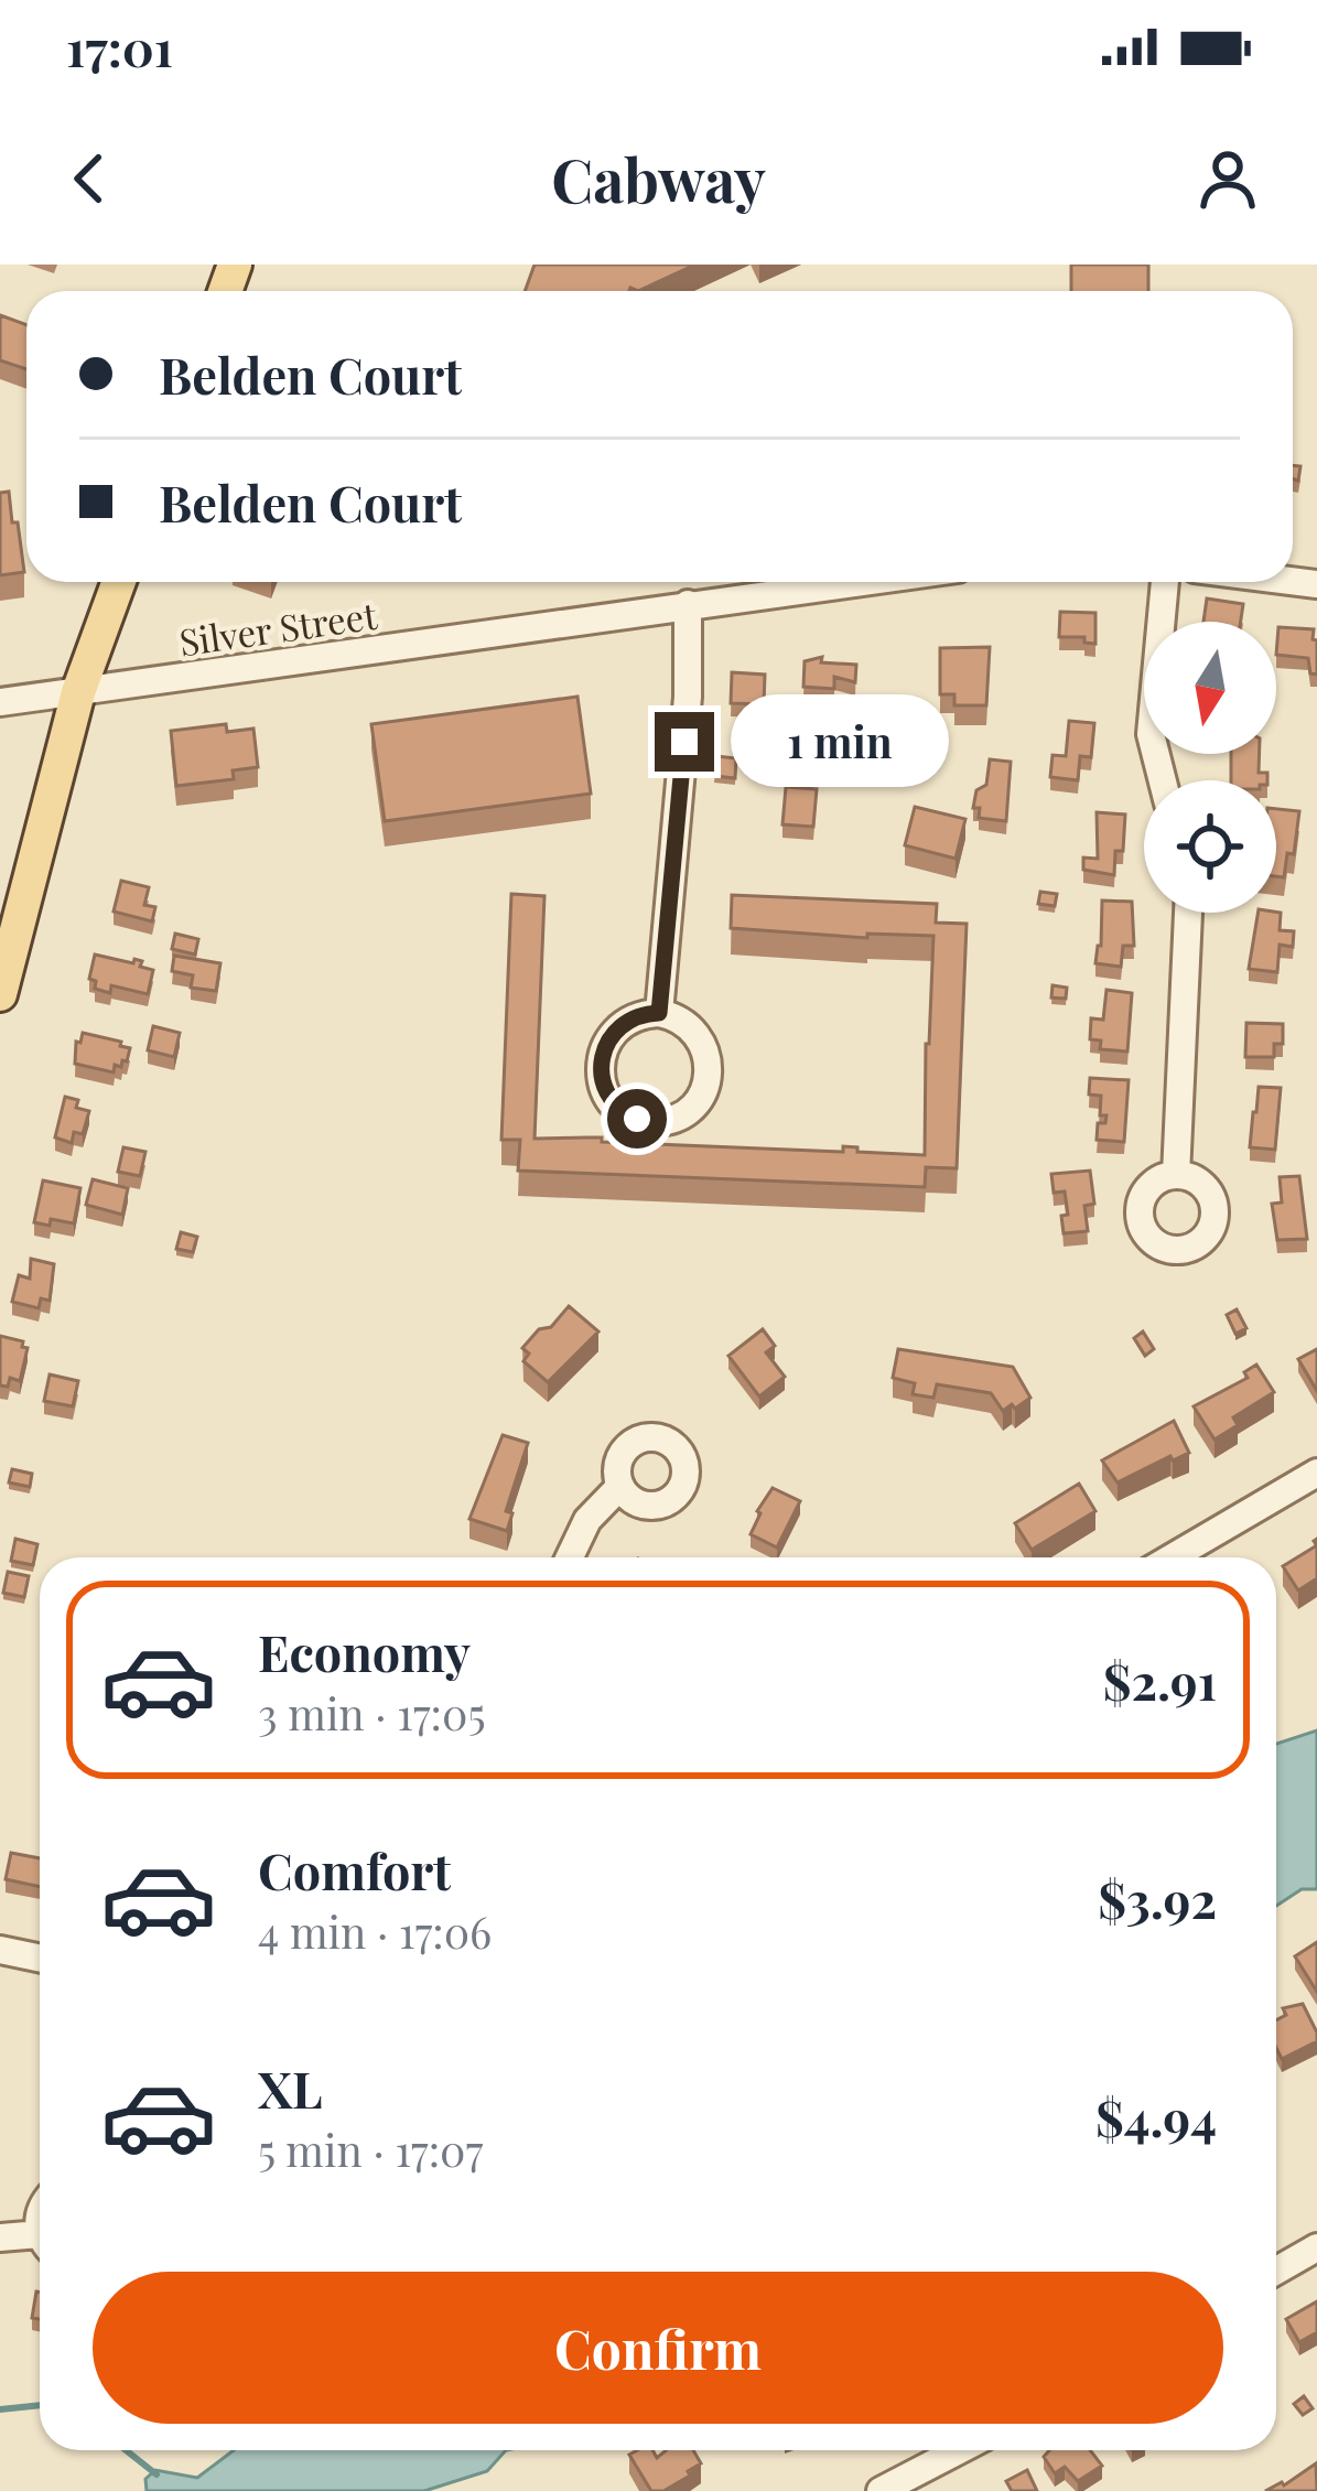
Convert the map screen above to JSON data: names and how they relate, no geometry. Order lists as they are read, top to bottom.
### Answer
{
  "streets": {
    "street": ["Silver Street"]
  },
  "north": "bottom",
  "page": {
    "status": "17:01",
    "header": "Cabway",
    "banner": ["Belden Court", "Belden Court"],
    "bubble": "1 min",
    "list": [
      {
        "name": "Economy",
        "note": "3 min · 17:05",
        "value": "$2.91"
      },
      {
        "name": "Comfort",
        "note": "4 min · 17:06",
        "value": "$3.92"
      },
      {
        "name": "XL",
        "note": "5 min · 17:07",
        "value": "$4.94"
      }
    ],
    "buttons": "Confirm"
  }
}
